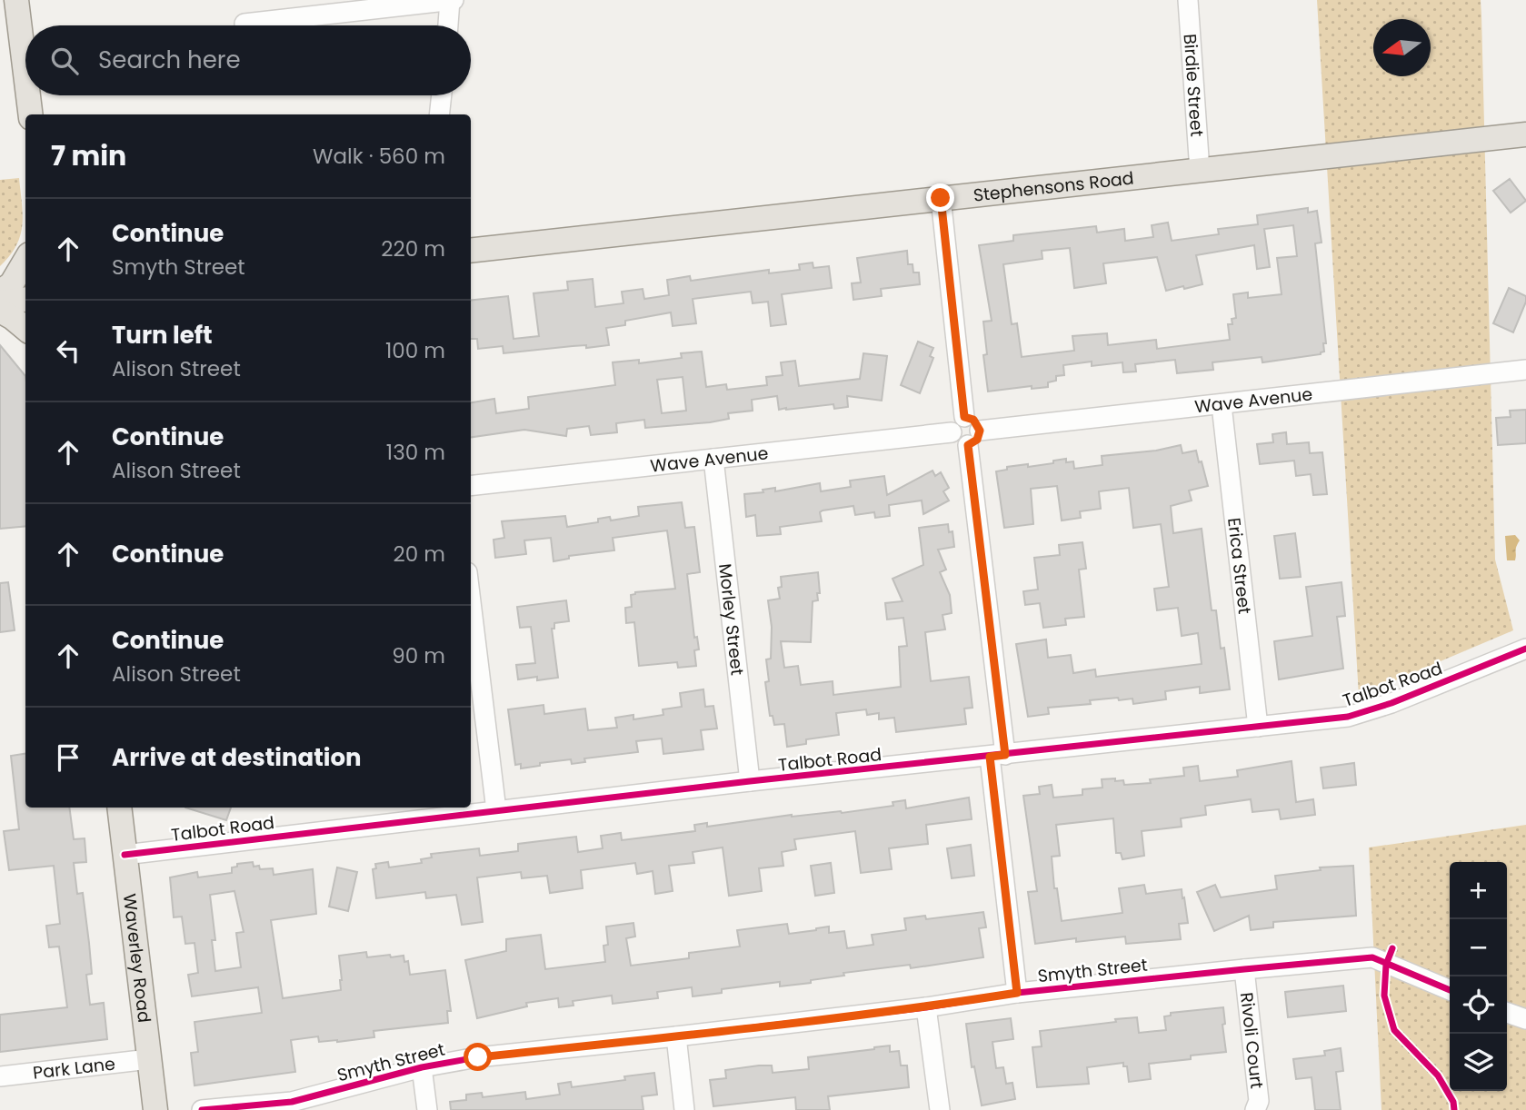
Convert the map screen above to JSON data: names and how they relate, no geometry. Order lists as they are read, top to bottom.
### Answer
{
  "streets": {
    "main road": ["Stephensons Road", "Waverley Road"],
    "street": [
      "Birdie Street",
      "Wave Avenue",
      "Erica Street",
      "Morley Street",
      "Talbot Road",
      "Smyth Street",
      "Rivoli Court",
      "Park Lane"
    ]
  },
  "crossings": [
    ["Birdie Street", "Stephensons Road"],
    ["Wave Avenue", "Erica Street"],
    ["Wave Avenue", "Morley Street"],
    ["Erica Street", "Talbot Road"],
    ["Morley Street", "Talbot Road"],
    ["Talbot Road", "Waverley Road"],
    ["Waverley Road", "Park Lane"],
    ["Smyth Street", "Rivoli Court"]
  ],
  "north": "left",
  "page": {
    "search": "Search here",
    "heading": ["7 min", "Walk · 560 m"],
    "list": [
      ["Continue", "Smyth Street", "220 m"],
      ["Turn left", "Alison Street", "100 m"],
      ["Continue", "Alison Street", "130 m"],
      ["Continue", "20 m"],
      ["Continue", "Alison Street", "90 m"],
      "Arrive at destination"
    ],
    "map_buttons": ["+", "−"]
  }
}
